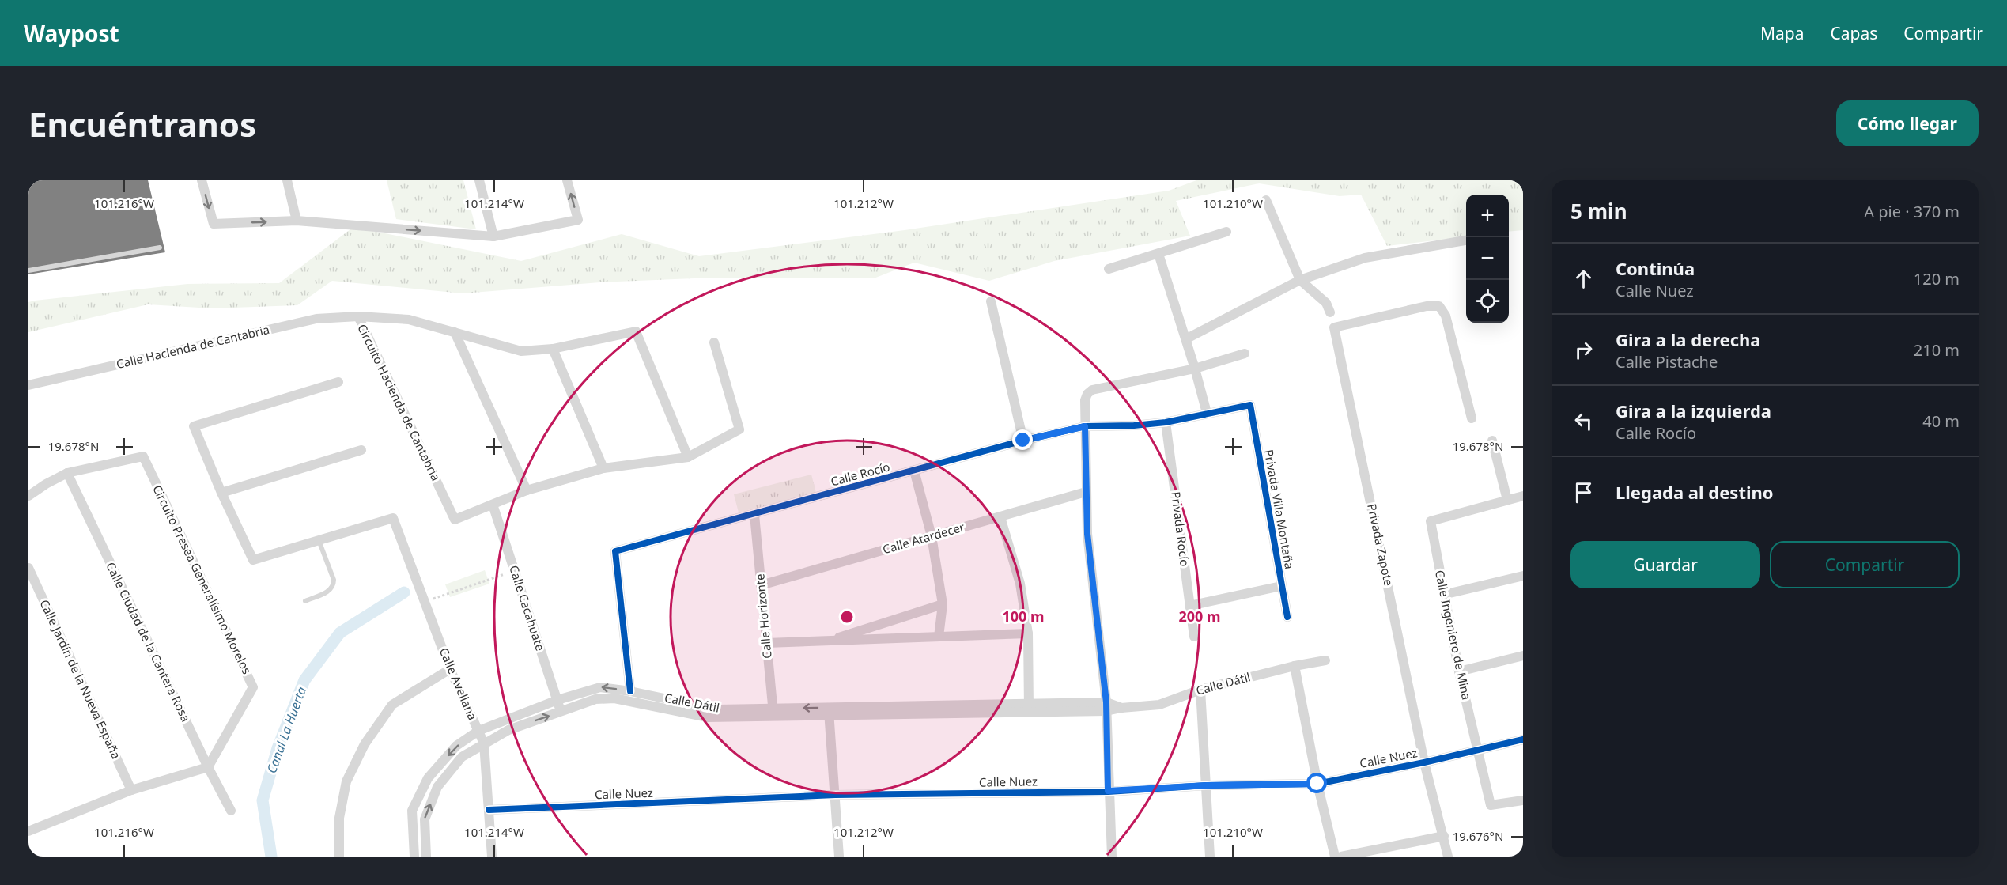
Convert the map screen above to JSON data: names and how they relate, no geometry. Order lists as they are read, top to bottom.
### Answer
{
  "streets": {
    "street": [
      "Calle Hacienda de Cantabria",
      "Circuito Hacienda de Cantabria",
      "Calle Rocío",
      "Privada Villa Montaña",
      "Privada Rocío",
      "Calle Atardecer",
      "Privada Zapote",
      "Circuito Presea Generalísimo Morelos",
      "Calle Cacahuate",
      "Calle Horizonte",
      "Calle Ingeniero de Mina",
      "Calle Ciudad de la Cantera Rosa",
      "Calle Jardín de la Nueva España",
      "Calle Avellana",
      "Calle Dátil",
      "Calle Nuez"
    ]
  },
  "crossings": [
    ["Calle Hacienda de Cantabria", "Circuito Hacienda de Cantabria"],
    ["Circuito Hacienda de Cantabria", "Calle Cacahuate"],
    ["Calle Rocío", "Privada Villa Montaña"],
    ["Calle Rocío", "Privada Rocío"],
    ["Calle Rocío", "Calle Horizonte"],
    ["Calle Rocío", "Calle Dátil"],
    ["Calle Atardecer", "Calle Horizonte"],
    ["Privada Zapote", "Calle Nuez"],
    ["Circuito Presea Generalísimo Morelos", "Calle Ciudad de la Cantera Rosa"],
    ["Calle Cacahuate", "Calle Dátil"],
    ["Calle Horizonte", "Calle Dátil"],
    ["Calle Ingeniero de Mina", "Calle Nuez"],
    ["Calle Avellana", "Calle Dátil"],
    ["Calle Avellana", "Calle Nuez"]
  ],
  "water": ["Canal La Huerta"],
  "page": {
    "header": "Waypost",
    "nav": ["Mapa", "Capas", "Compartir"],
    "buttons": [
      "Cómo llegar",
      ["Guardar", "Compartir"]
    ],
    "title": "Encuéntranos",
    "heading": ["5 min", "A pie · 370 m"],
    "map_buttons": ["+", "−"],
    "list": [
      ["Continúa", "Calle Nuez", "120 m"],
      ["Gira a la derecha", "Calle Pistache", "210 m"],
      ["Gira a la izquierda", "Calle Rocío", "40 m"],
      "Llegada al destino"
    ]
  },
  "coordinates": [
    "101.216°W",
    "101.214°W",
    "101.212°W",
    "101.210°W",
    "19.678°N",
    "19.676°N"
  ],
  "rings": ["100 m", "200 m"]
}
